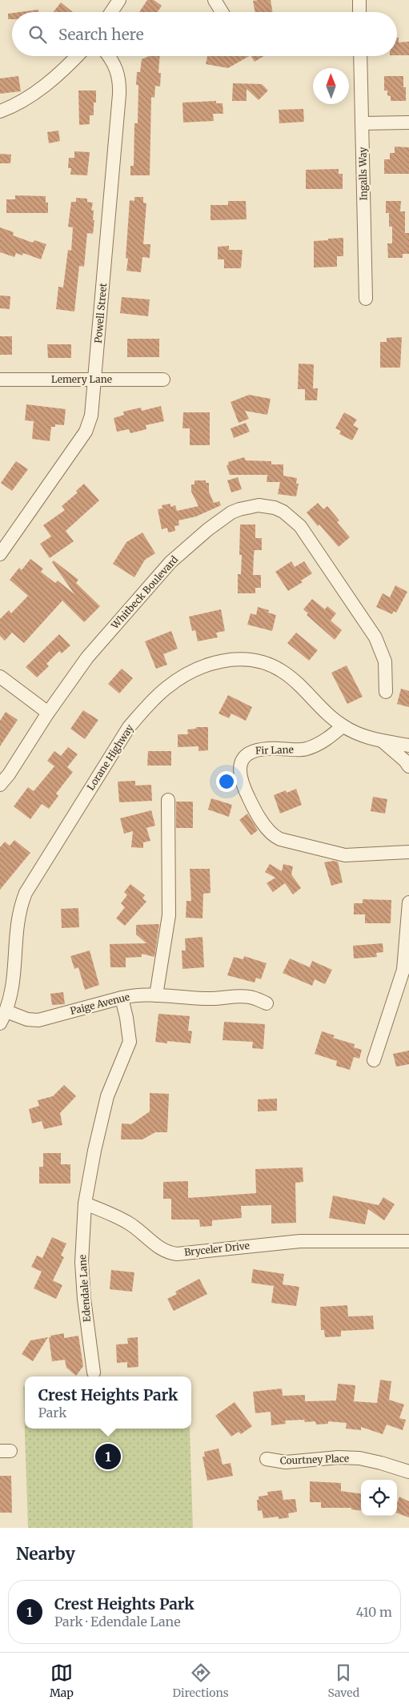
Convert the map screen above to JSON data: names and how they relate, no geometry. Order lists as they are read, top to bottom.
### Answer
{
  "streets": {
    "street": [
      "Ingalls Way",
      "Powell Street",
      "Lemery Lane",
      "Whitbeck Boulevard",
      "Fir Lane",
      "Lorane Highway",
      "Paige Avenue",
      "Bryceler Drive",
      "Edendale Lane",
      "Courtney Place"
    ]
  },
  "crossings": [
    ["Powell Street", "Lemery Lane"],
    ["Fir Lane", "Lorane Highway"],
    ["Lorane Highway", "Paige Avenue"],
    ["Bryceler Drive", "Edendale Lane"]
  ],
  "north": "top",
  "page": {
    "search": "Search here",
    "popup": ["Crest Heights Park", "Park"],
    "pins": "1",
    "heading": "Nearby",
    "list": [
      {
        "mark": "1",
        "name": "Crest Heights Park",
        "note": "Park · Edendale Lane",
        "value": "410 m"
      }
    ],
    "nav": ["Map", "Directions", "Saved"]
  }
}
